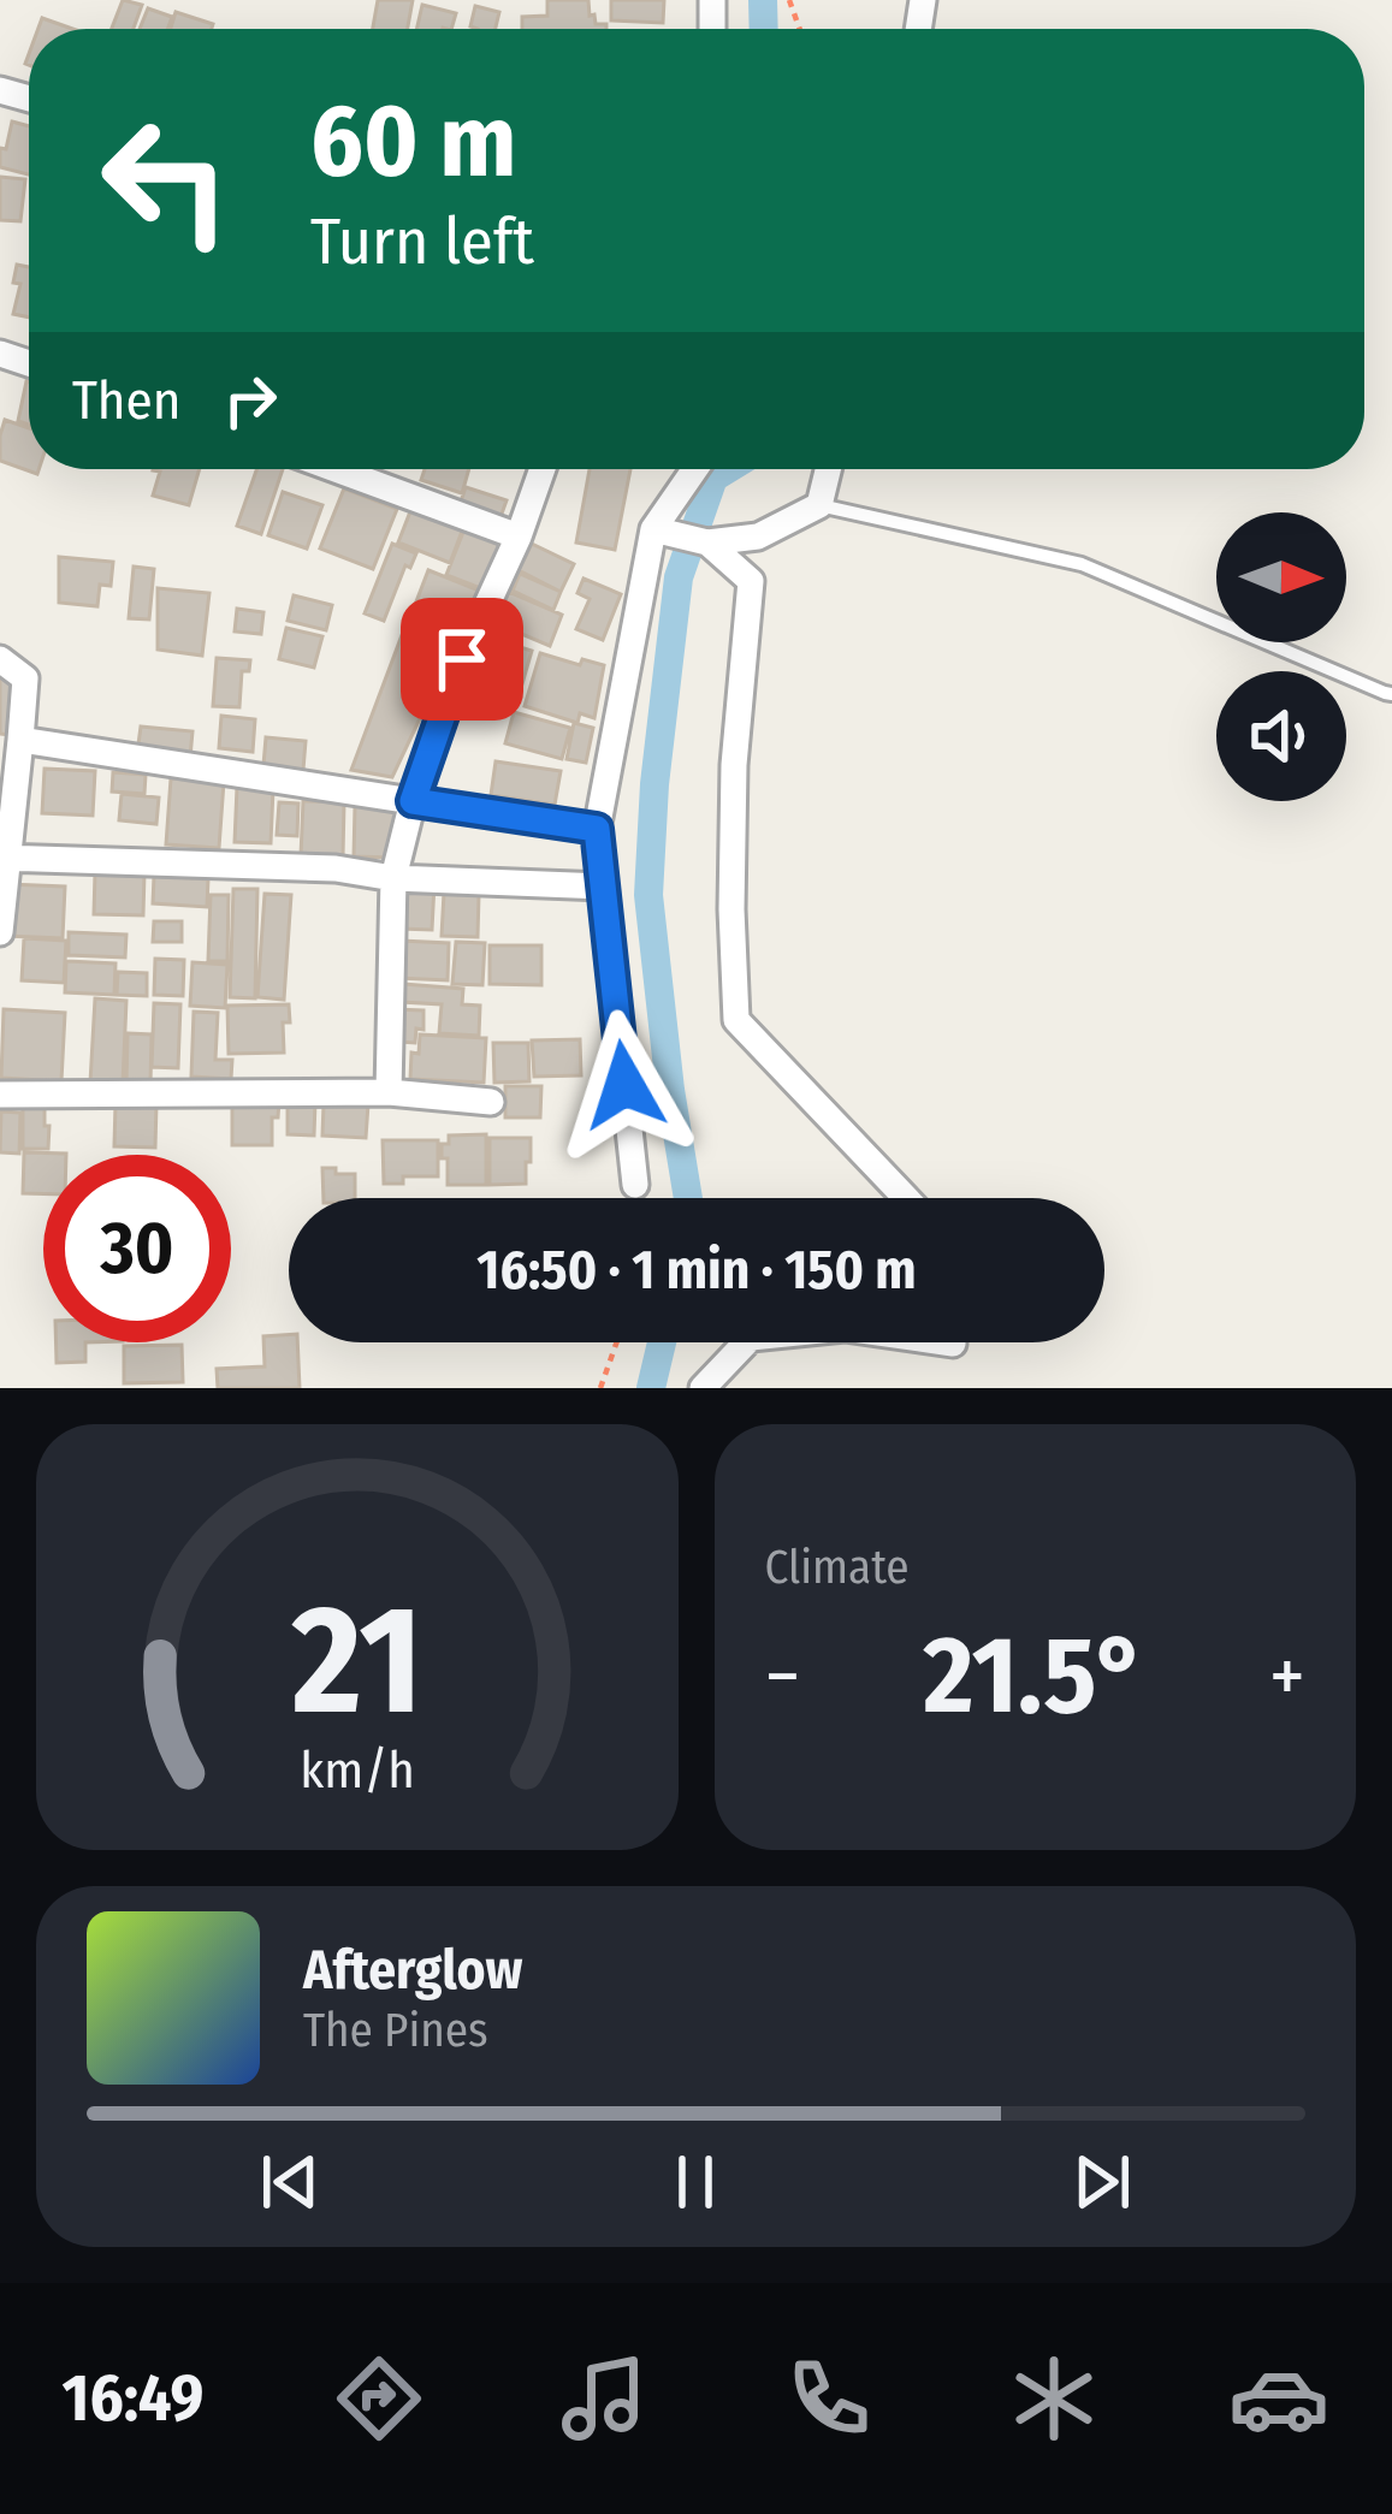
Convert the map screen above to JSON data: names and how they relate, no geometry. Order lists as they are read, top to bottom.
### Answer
{
  "north": "right",
  "page": {
    "turn": ["60 m", "Turn left"],
    "then": "Then",
    "limit": "30",
    "trip": "16:50 · 1 min · 150 m",
    "tile": "Climate",
    "heat": ["−", "21.5°", "+"],
    "song": ["Afterglow", "The Pines"],
    "tabs": "16:49",
    "gauge": ["21", "km/h"]
  }
}
